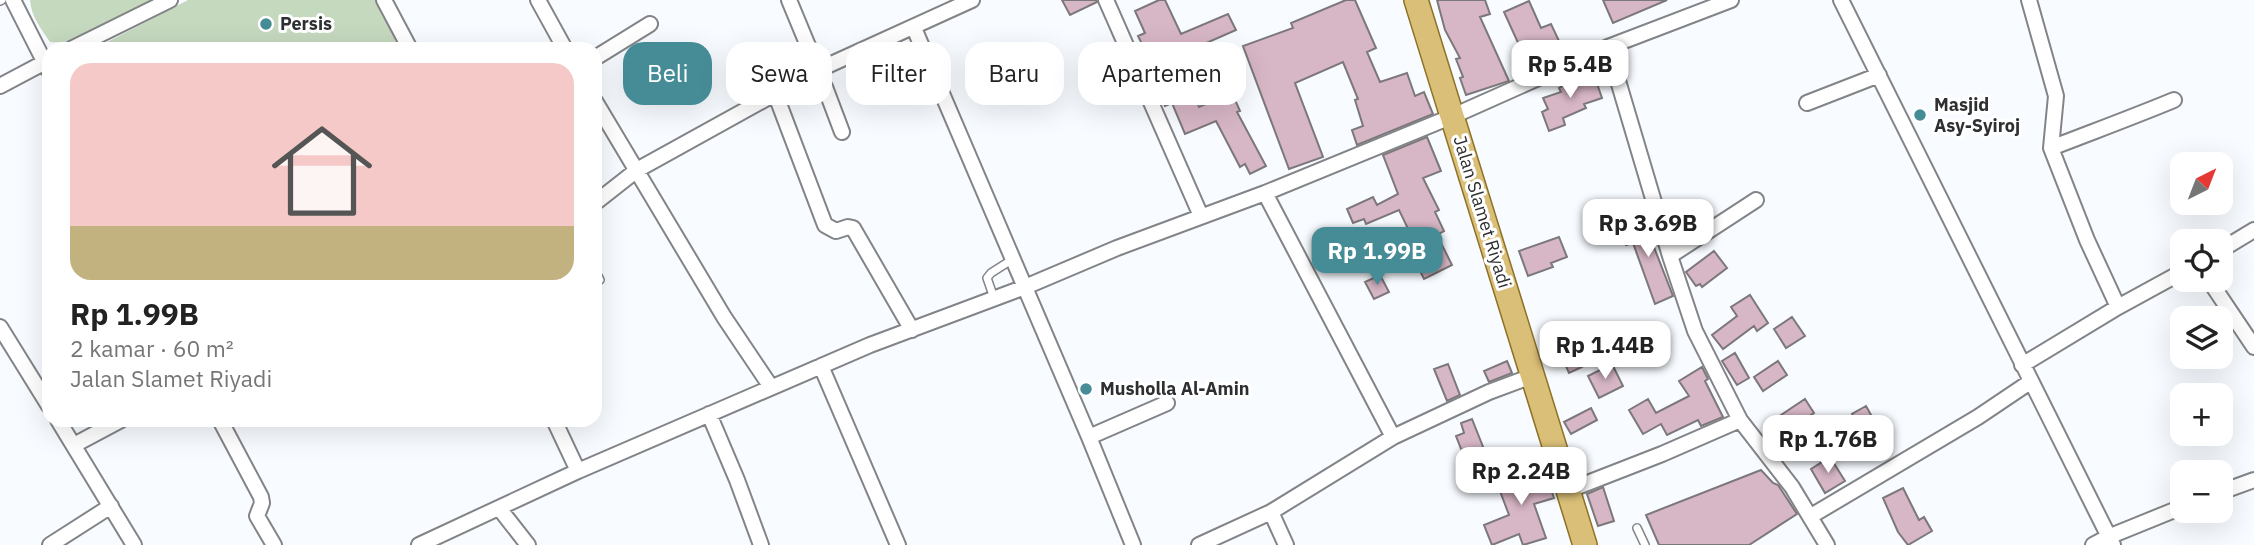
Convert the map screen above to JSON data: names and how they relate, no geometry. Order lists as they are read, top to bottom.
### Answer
{
  "streets": {
    "main road": ["Jalan Slamet Riyadi"]
  },
  "places": ["Persis", "Masjid Asy-Syiroj", "Musholla Al-Amin"],
  "north": "top right",
  "page": {
    "price": [
      "Rp 5.4B",
      "Rp 3.69B",
      "Rp 1.99B",
      "Rp 1.44B",
      "Rp 1.76B",
      "Rp 2.24B"
    ],
    "chip": [
      "Beli",
      "Sewa",
      "Filter",
      "Baru",
      "Apartemen"
    ],
    "list": [
      {
        "name": "Rp 1.99B",
        "note": "2 kamar · 60 m² · Jalan Slamet Riyadi"
      }
    ],
    "map_buttons": ["+", "−"]
  }
}
